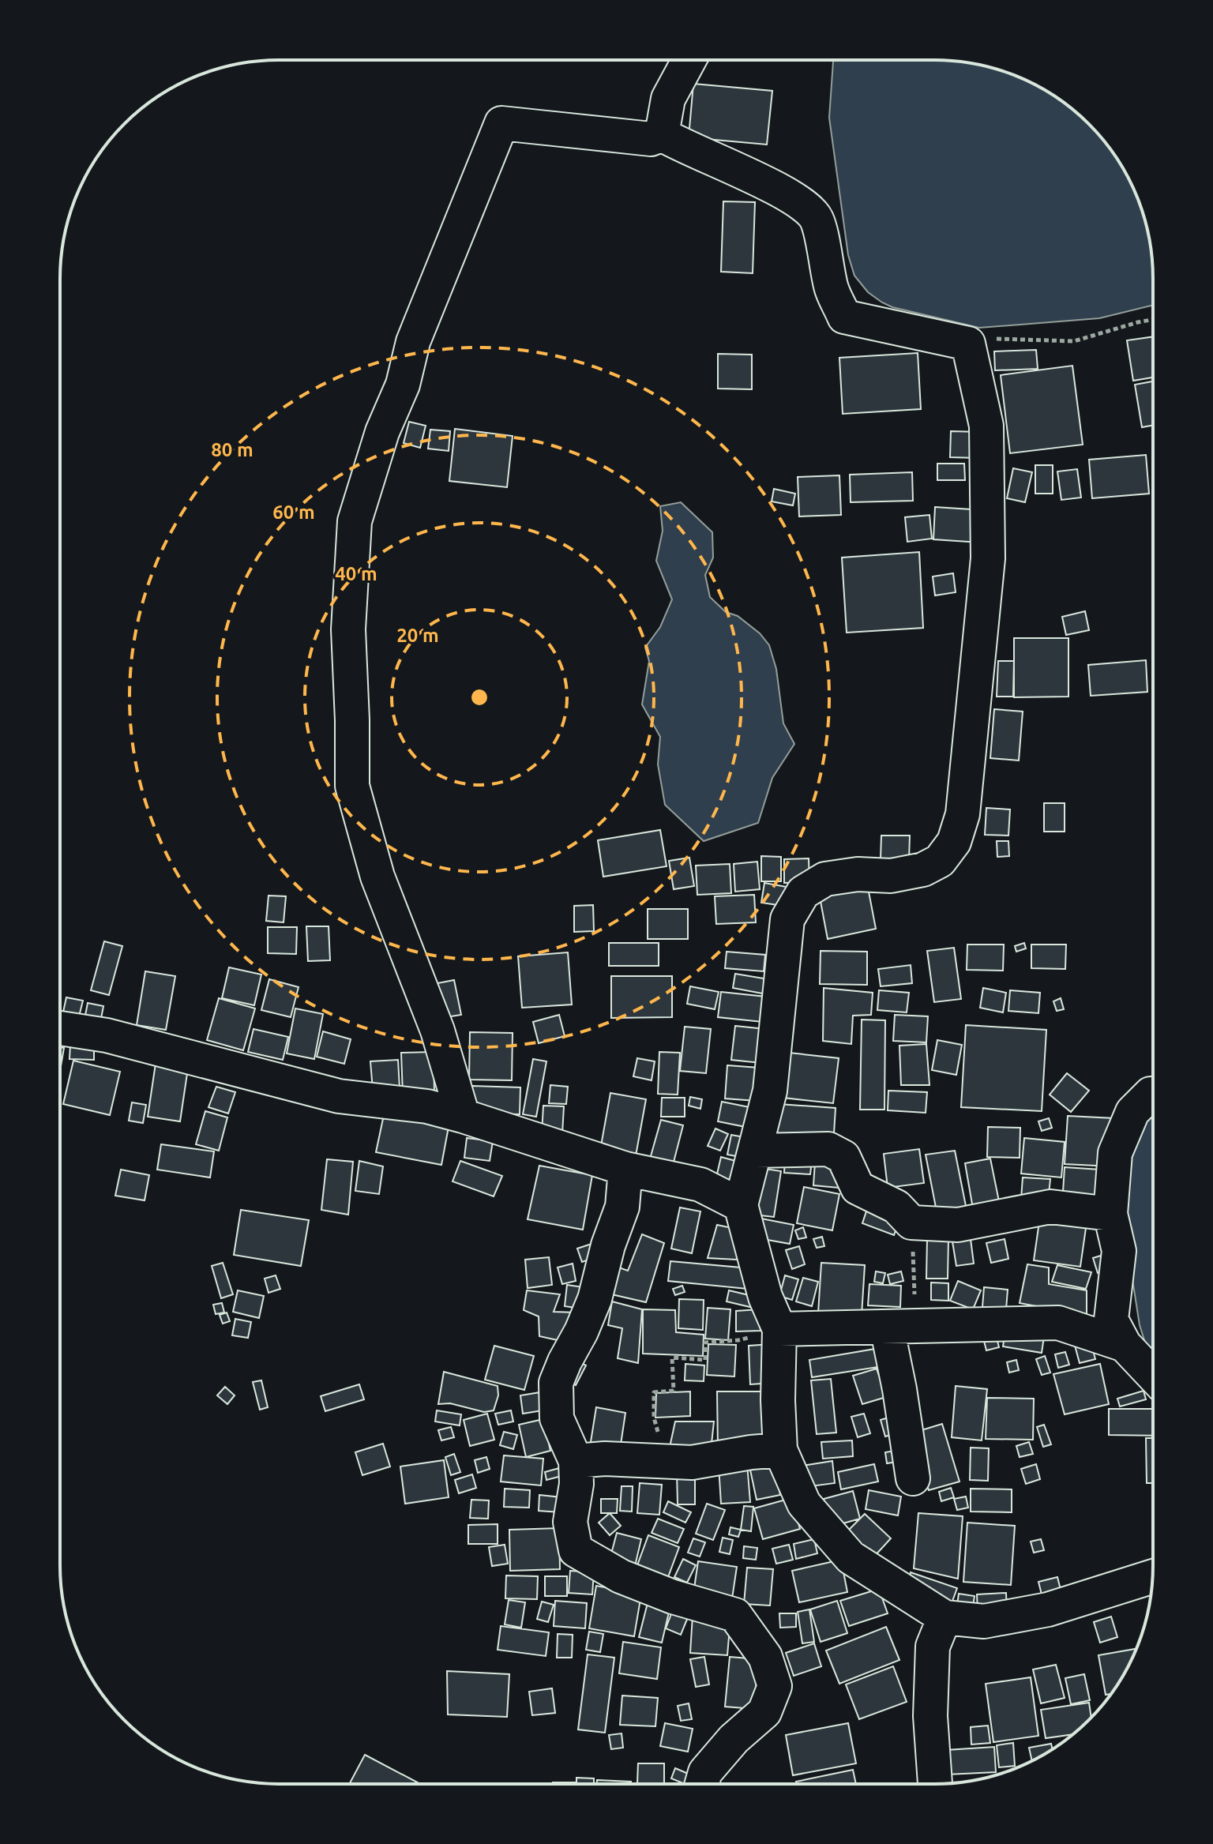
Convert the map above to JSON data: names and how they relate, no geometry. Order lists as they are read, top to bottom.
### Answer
{
  "rings": [
    "80 m",
    "60 m",
    "40 m",
    "20 m"
  ]
}
